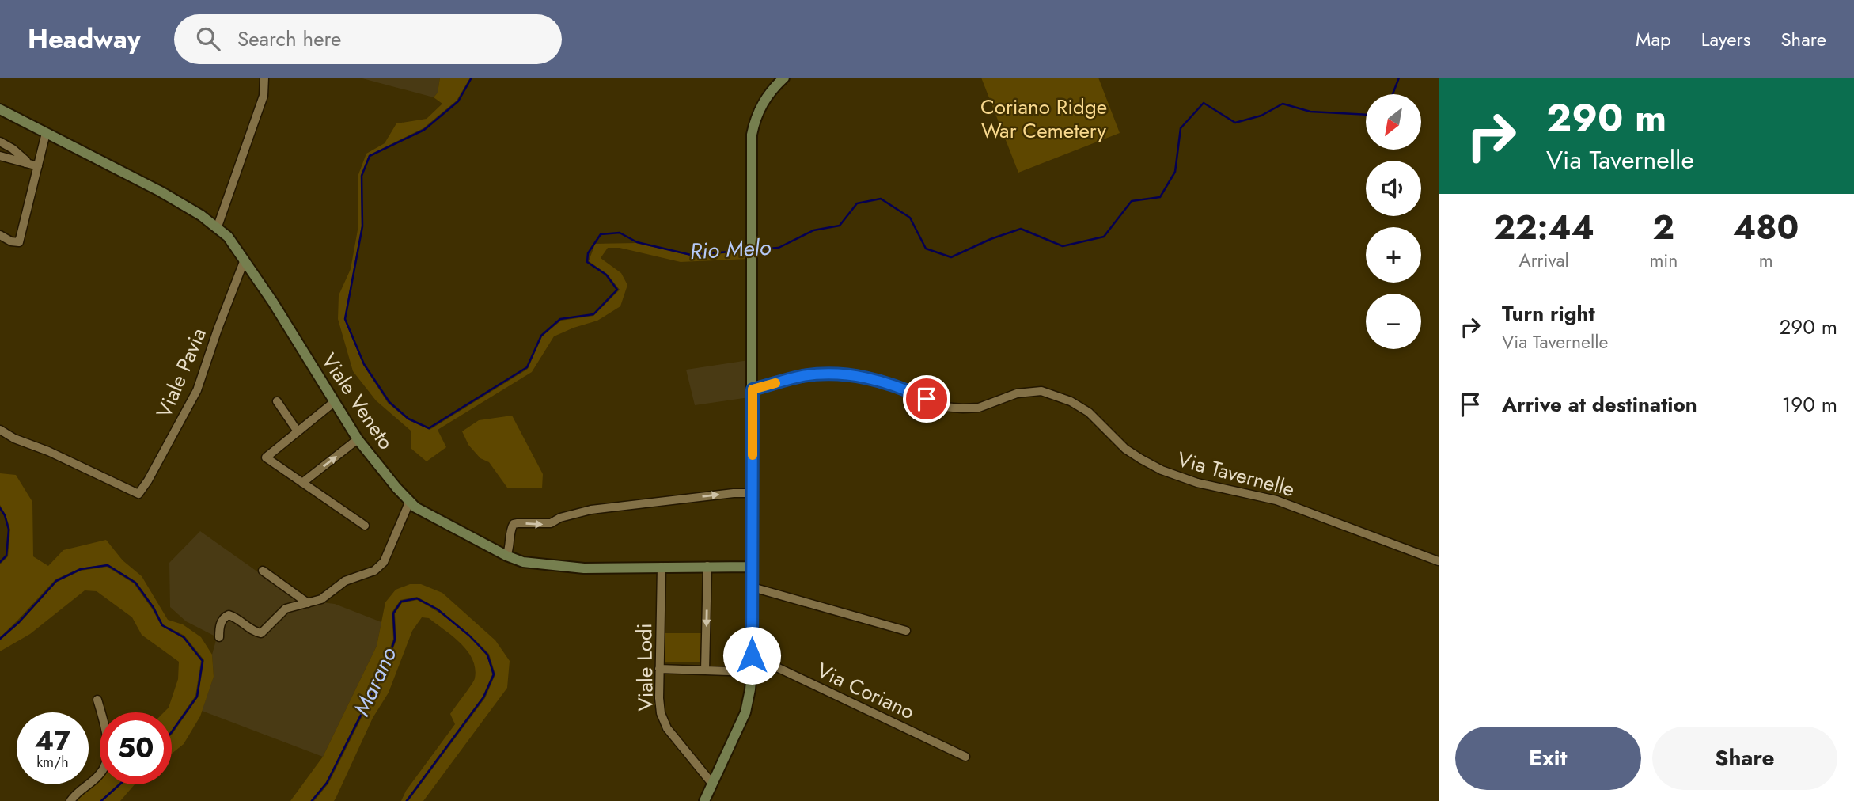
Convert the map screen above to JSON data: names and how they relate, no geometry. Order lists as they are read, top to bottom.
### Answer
{
  "streets": {
    "main road": ["Viale Veneto"],
    "street": [
      "Viale Pavia",
      "Via Tavernelle",
      "Viale Lodi",
      "Via Coriano"
    ]
  },
  "crossings": [
    ["Viale Pavia", "Viale Veneto"],
    ["Viale Veneto", "Viale Lodi"]
  ],
  "water": ["Rio Melo", "Marano"],
  "parks": ["Coriano Ridge War Cemetery"],
  "north": "bottom left",
  "page": {
    "header": "Headway",
    "search": "Search here",
    "nav": ["Map", "Layers", "Share"],
    "turn": ["290 m", "Via Tavernelle"],
    "map_buttons": ["+", "−"],
    "eta": [
      "22:44",
      "Arrival",
      "2",
      "min",
      "480",
      "m"
    ],
    "list": [
      {
        "name": "Turn right",
        "note": "Via Tavernelle",
        "value": "290 m"
      },
      {
        "name": "Arrive at destination",
        "value": "190 m"
      }
    ],
    "speed": "47 km/h",
    "limit": "50",
    "buttons": ["Exit", "Share"]
  }
}
